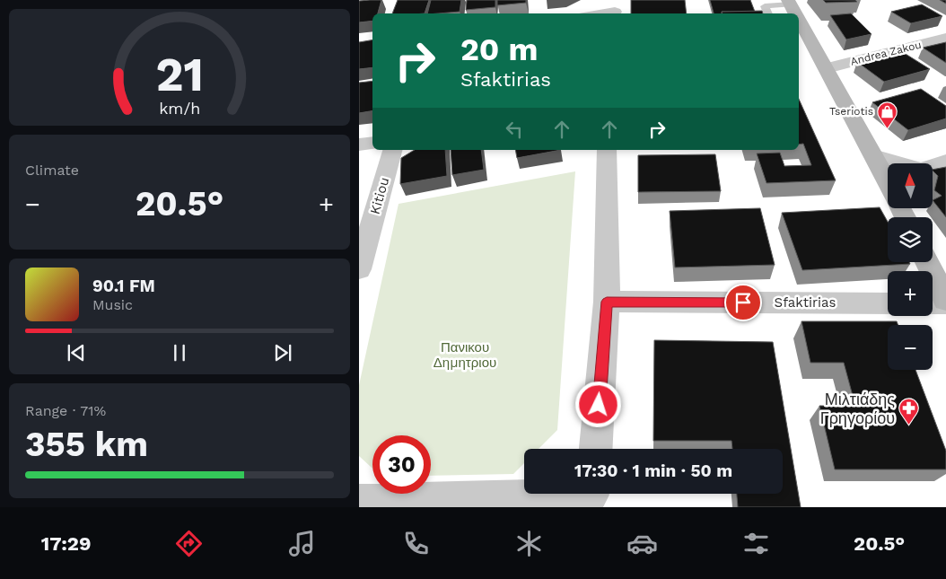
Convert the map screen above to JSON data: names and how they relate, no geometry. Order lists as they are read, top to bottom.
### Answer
{
  "streets": {
    "street": ["Andrea Zakou", "Kitiou", "Sfaktirias"]
  },
  "parks": ["Πανικου Δημητριου"],
  "places": {
    "shop": ["Tseriotis"],
    "pharmacy": ["Μιλτιάδης Γρηγορίου"]
  },
  "north": "top",
  "page": {
    "turn": ["20 m", "Sfaktirias"],
    "tile": [
      "Climate",
      ["Range · 71%", "355 km"]
    ],
    "map_buttons": ["+", "−"],
    "heat": ["−", "20.5°", "+"],
    "song": ["90.1 FM", "Music"],
    "limit": "30",
    "trip": "17:30 · 1 min · 50 m",
    "tabs": ["17:29", "20.5°"],
    "gauge": ["21", "km/h"]
  }
}
